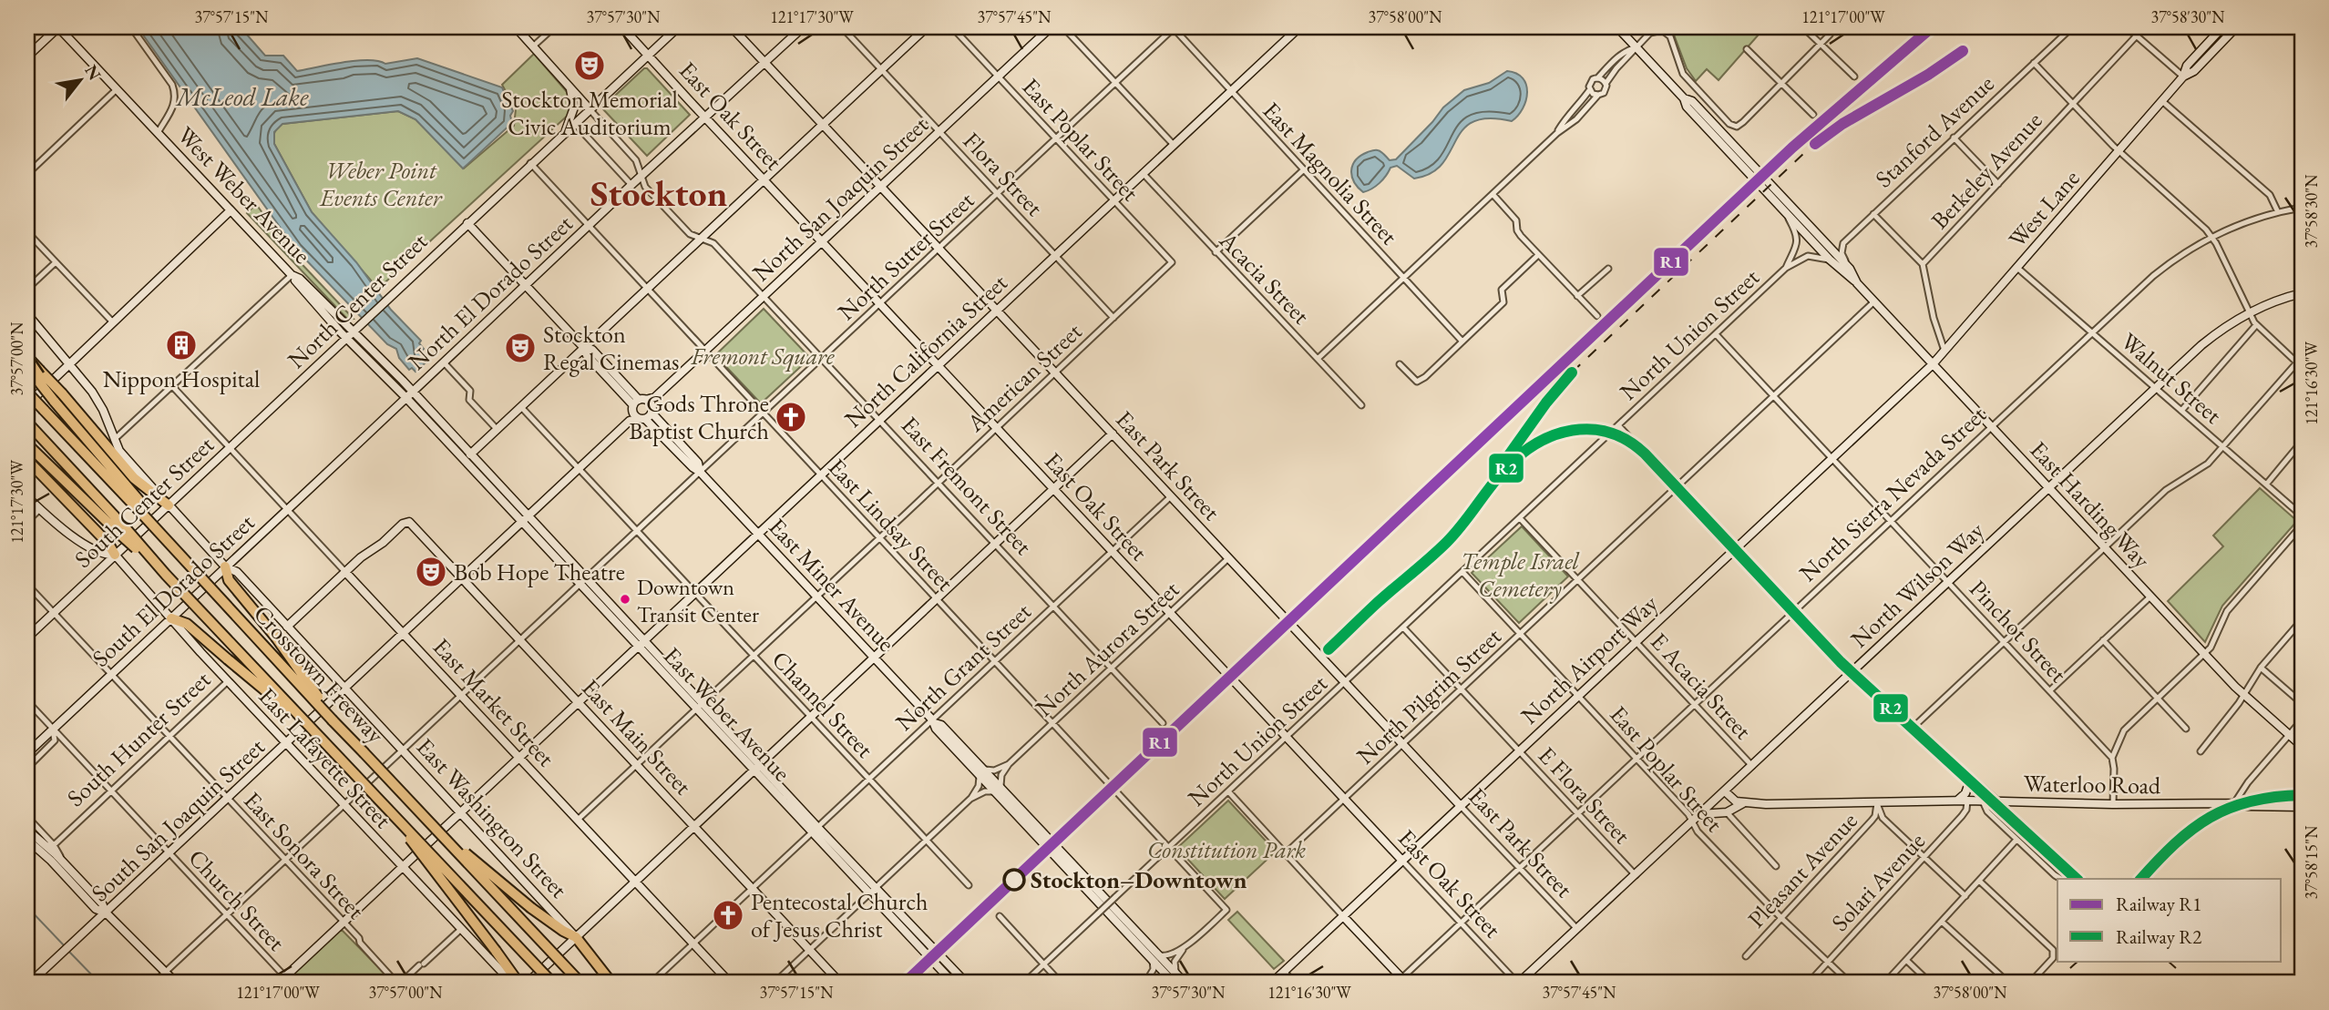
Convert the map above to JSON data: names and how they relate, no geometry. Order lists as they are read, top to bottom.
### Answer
{
  "streets": {
    "highway": ["Crosstown Freeway"],
    "street": [
      "East Oak Street",
      "Stanford Avenue",
      "East Poplar Street",
      "Berkeley Avenue",
      "East Magnolia Street",
      "Flora Street",
      "West Weber Avenue",
      "North San Joaquin Street",
      "West Lane",
      "North Sutter Street",
      "Acacia Street",
      "North El Dorado Street",
      "North Center Street",
      "North Union Street",
      "North California Street",
      "American Street",
      "Walnut Street",
      "East Park Street",
      "East Fremont Street",
      "North Sierra Nevada Street",
      "South Center Street",
      "East Harding Way",
      "East Lindsay Street",
      "East Miner Avenue",
      "North Wilson Way",
      "South El Dorado Street",
      "Pinchot Street",
      "North Aurora Street",
      "North Airport Way",
      "North Grant Street",
      "E Acacia Street",
      "North Pilgrim Street",
      "East Market Street",
      "Channel Street",
      "East Weber Avenue",
      "East Main Street",
      "South Hunter Street",
      "East Lafayette Street",
      "Waterloo Road",
      "E Flora Street",
      "East Washington Street",
      "South San Joaquin Street",
      "East Sonora Street",
      "Pleasant Avenue",
      "Solari Avenue",
      "Church Street"
    ]
  },
  "crossings": [
    ["East Oak Street", "North San Joaquin Street"],
    ["East Oak Street", "North Sutter Street"],
    ["East Oak Street", "North El Dorado Street"],
    ["East Oak Street", "North Center Street"],
    ["East Oak Street", "North Union Street"],
    ["East Oak Street", "North California Street"],
    ["East Oak Street", "American Street"],
    ["East Oak Street", "North Sierra Nevada Street"],
    ["East Oak Street", "North Wilson Way"],
    ["East Oak Street", "North Aurora Street"],
    ["East Oak Street", "North Airport Way"],
    ["East Oak Street", "North Grant Street"],
    ["East Oak Street", "North Pilgrim Street"],
    ["Stanford Avenue", "East Harding Way"],
    ["East Poplar Street", "North San Joaquin Street"],
    ["East Poplar Street", "North Sutter Street"],
    ["East Poplar Street", "North Union Street"],
    ["East Poplar Street", "North California Street"],
    ["East Poplar Street", "American Street"],
    ["East Poplar Street", "North Sierra Nevada Street"],
    ["East Poplar Street", "North Wilson Way"],
    ["East Poplar Street", "North Airport Way"],
    ["East Poplar Street", "North Pilgrim Street"],
    ["East Poplar Street", "Pleasant Avenue"],
    ["East Poplar Street", "Solari Avenue"],
    ["East Magnolia Street", "North Sutter Street"],
    ["East Magnolia Street", "North California Street"],
    ["Flora Street", "North San Joaquin Street"],
    ["Flora Street", "North Sutter Street"],
    ["Flora Street", "North California Street"],
    ["Flora Street", "American Street"],
    ["West Weber Avenue", "North Center Street"],
    ["West Weber Avenue", "East Weber Avenue"],
    ["North San Joaquin Street", "East Park Street"],
    ["North San Joaquin Street", "East Fremont Street"],
    ["North San Joaquin Street", "East Lindsay Street"],
    ["North San Joaquin Street", "East Miner Avenue"],
    ["North San Joaquin Street", "Channel Street"],
    ["North San Joaquin Street", "East Weber Avenue"],
    ["North San Joaquin Street", "East Main Street"],
    ["North San Joaquin Street", "South San Joaquin Street"],
    ["West Lane", "Walnut Street"],
    ["West Lane", "East Harding Way"],
    ["West Lane", "North Airport Way"],
    ["North Sutter Street", "East Park Street"],
    ["North Sutter Street", "East Fremont Street"],
    ["North Sutter Street", "East Lindsay Street"],
    ["North Sutter Street", "East Miner Avenue"],
    ["North Sutter Street", "East Market Street"],
    ["North Sutter Street", "Channel Street"],
    ["North Sutter Street", "East Weber Avenue"],
    ["North Sutter Street", "East Main Street"],
    ["North Sutter Street", "East Lafayette Street"],
    ["North Sutter Street", "East Washington Street"],
    ["North Sutter Street", "East Sonora Street"],
    ["North Sutter Street", "Church Street"],
    ["Acacia Street", "North California Street"],
    ["North El Dorado Street", "East Park Street"],
    ["North El Dorado Street", "East Fremont Street"],
    ["North El Dorado Street", "East Lindsay Street"],
    ["North El Dorado Street", "East Miner Avenue"],
    ["North El Dorado Street", "South El Dorado Street"],
    ["North El Dorado Street", "East Weber Avenue"],
    ["North Center Street", "East Fremont Street"],
    ["North Center Street", "South Center Street"],
    ["North Center Street", "East Lindsay Street"],
    ["North Center Street", "East Miner Avenue"],
    ["North Center Street", "East Weber Avenue"],
    ["North Union Street", "East Park Street"],
    ["North Union Street", "East Harding Way"],
    ["North Union Street", "East Lindsay Street"],
    ["North Union Street", "Pinchot Street"],
    ["North Union Street", "E Acacia Street"],
    ["North Union Street", "E Flora Street"],
    ["North California Street", "East Park Street"],
    ["North California Street", "East Fremont Street"],
    ["North California Street", "East Lindsay Street"],
    ["North California Street", "East Miner Avenue"],
    ["North California Street", "East Market Street"],
    ["North California Street", "Channel Street"],
    ["North California Street", "East Weber Avenue"],
    ["North California Street", "East Main Street"],
    ["North California Street", "East Lafayette Street"],
    ["North California Street", "East Washington Street"],
    ["North California Street", "East Sonora Street"],
    ["North California Street", "Church Street"],
    ["American Street", "East Park Street"],
    ["American Street", "East Fremont Street"],
    ["American Street", "East Lindsay Street"],
    ["American Street", "East Miner Avenue"],
    ["American Street", "East Market Street"],
    ["American Street", "Channel Street"],
    ["American Street", "East Weber Avenue"],
    ["American Street", "East Main Street"],
    ["Walnut Street", "North Sierra Nevada Street"],
    ["Walnut Street", "North Wilson Way"],
    ["East Park Street", "North Sierra Nevada Street"],
    ["East Park Street", "North Wilson Way"],
    ["East Park Street", "North Aurora Street"],
    ["East Park Street", "North Airport Way"],
    ["East Park Street", "North Grant Street"],
    ["East Park Street", "North Pilgrim Street"],
    ["East Fremont Street", "North Aurora Street"],
    ["East Fremont Street", "North Grant Street"],
    ["North Sierra Nevada Street", "East Harding Way"],
    ["North Sierra Nevada Street", "Pinchot Street"],
    ["North Sierra Nevada Street", "E Acacia Street"],
    ["North Sierra Nevada Street", "E Flora Street"],
    ["South Center Street", "East Market Street"],
    ["South Center Street", "East Lafayette Street"],
    ["South Center Street", "East Washington Street"],
    ["South Center Street", "East Sonora Street"],
    ["East Harding Way", "North Wilson Way"],
    ["East Harding Way", "North Airport Way"],
    ["East Harding Way", "North Pilgrim Street"],
    ["East Lindsay Street", "North Aurora Street"],
    ["East Lindsay Street", "North Grant Street"],
    ["East Miner Avenue", "North Aurora Street"],
    ["East Miner Avenue", "North Grant Street"],
    ["North Wilson Way", "Pinchot Street"],
    ["North Wilson Way", "E Acacia Street"],
    ["North Wilson Way", "E Flora Street"],
    ["South El Dorado Street", "East Market Street"],
    ["South El Dorado Street", "East Lafayette Street"],
    ["South El Dorado Street", "East Washington Street"],
    ["South El Dorado Street", "East Sonora Street"],
    ["South El Dorado Street", "Church Street"],
    ["Pinchot Street", "North Airport Way"],
    ["Pinchot Street", "North Pilgrim Street"],
    ["North Airport Way", "E Acacia Street"],
    ["North Airport Way", "E Flora Street"],
    ["North Grant Street", "East Market Street"],
    ["North Grant Street", "Channel Street"],
    ["North Grant Street", "East Weber Avenue"],
    ["North Grant Street", "East Main Street"],
    ["E Acacia Street", "North Pilgrim Street"],
    ["North Pilgrim Street", "E Flora Street"],
    ["East Market Street", "East Main Street"],
    ["East Market Street", "South San Joaquin Street"],
    ["East Main Street", "South San Joaquin Street"],
    ["South Hunter Street", "East Lafayette Street"],
    ["South Hunter Street", "East Sonora Street"],
    ["South Hunter Street", "Church Street"],
    ["East Lafayette Street", "South San Joaquin Street"],
    ["Waterloo Road", "Pleasant Avenue"],
    ["Waterloo Road", "Solari Avenue"],
    ["East Washington Street", "South San Joaquin Street"],
    ["South San Joaquin Street", "East Sonora Street"],
    ["South San Joaquin Street", "Church Street"]
  ],
  "districts": ["Stockton"],
  "water": ["McLeod Lake"],
  "parks": [
    "Weber Point Events Center",
    "Fremont Square",
    "Temple Israel Cemetery",
    "Constitution Park"
  ],
  "places": {
    "theatre": ["Stockton Memorial Civic Auditorium", "Stockton Regal Cinemas", "Bob Hope Theatre"],
    "building": ["Nippon Hospital"],
    "church": ["Gods Throne Baptist Church", "Pentecostal Church of Jesus Christ"],
    "other": ["Downtown Transit Center", "Stockton–Downtown"]
  },
  "lines": ["rail line R1", "rail line R2"],
  "legend": ["Railway R1", "Railway R2"],
  "north": "top right",
  "coordinates": [
    "37°57'15\"N",
    "37°57'30\"N",
    "121°17'30\"W",
    "37°57'45\"N",
    "37°58'00\"N",
    "121°17'00\"W",
    "37°58'30\"N",
    "37°57'00\"N",
    "121°16'30\"W",
    "37°58'15\"N"
  ]
}
